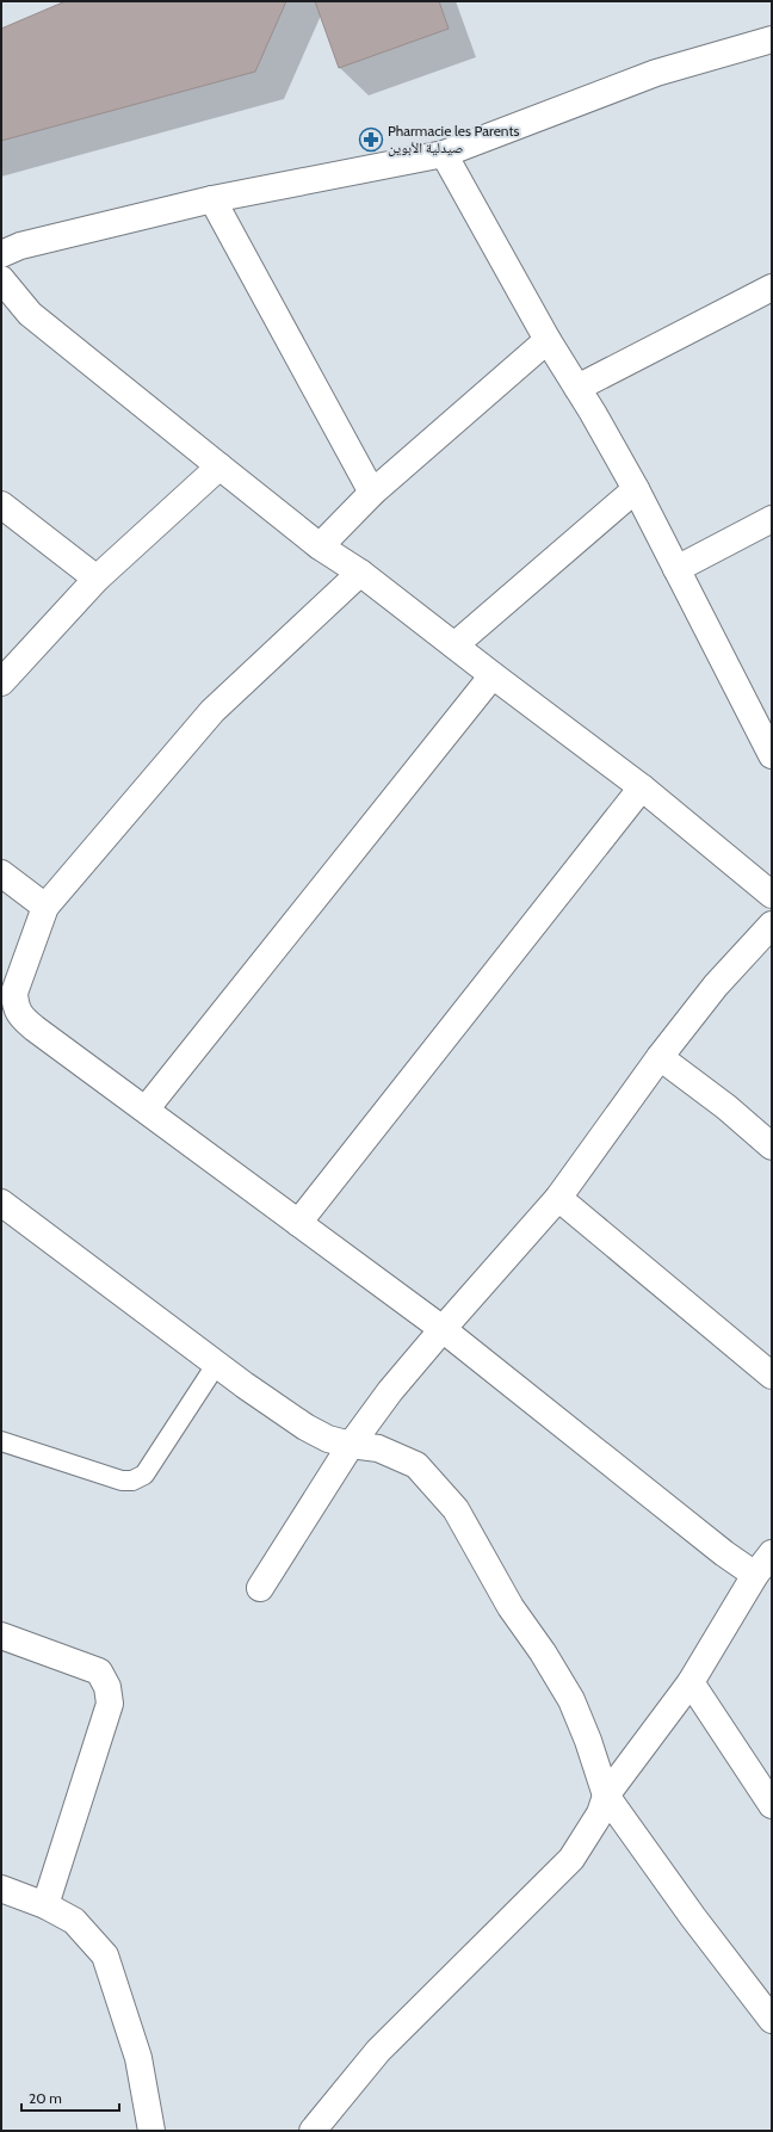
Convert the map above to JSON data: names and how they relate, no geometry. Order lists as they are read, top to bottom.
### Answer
{
  "places": {
    "pharmacy": ["Pharmacie les Parents صيدلية الأبوين"]
  },
  "scale_bar": "20 m"
}
